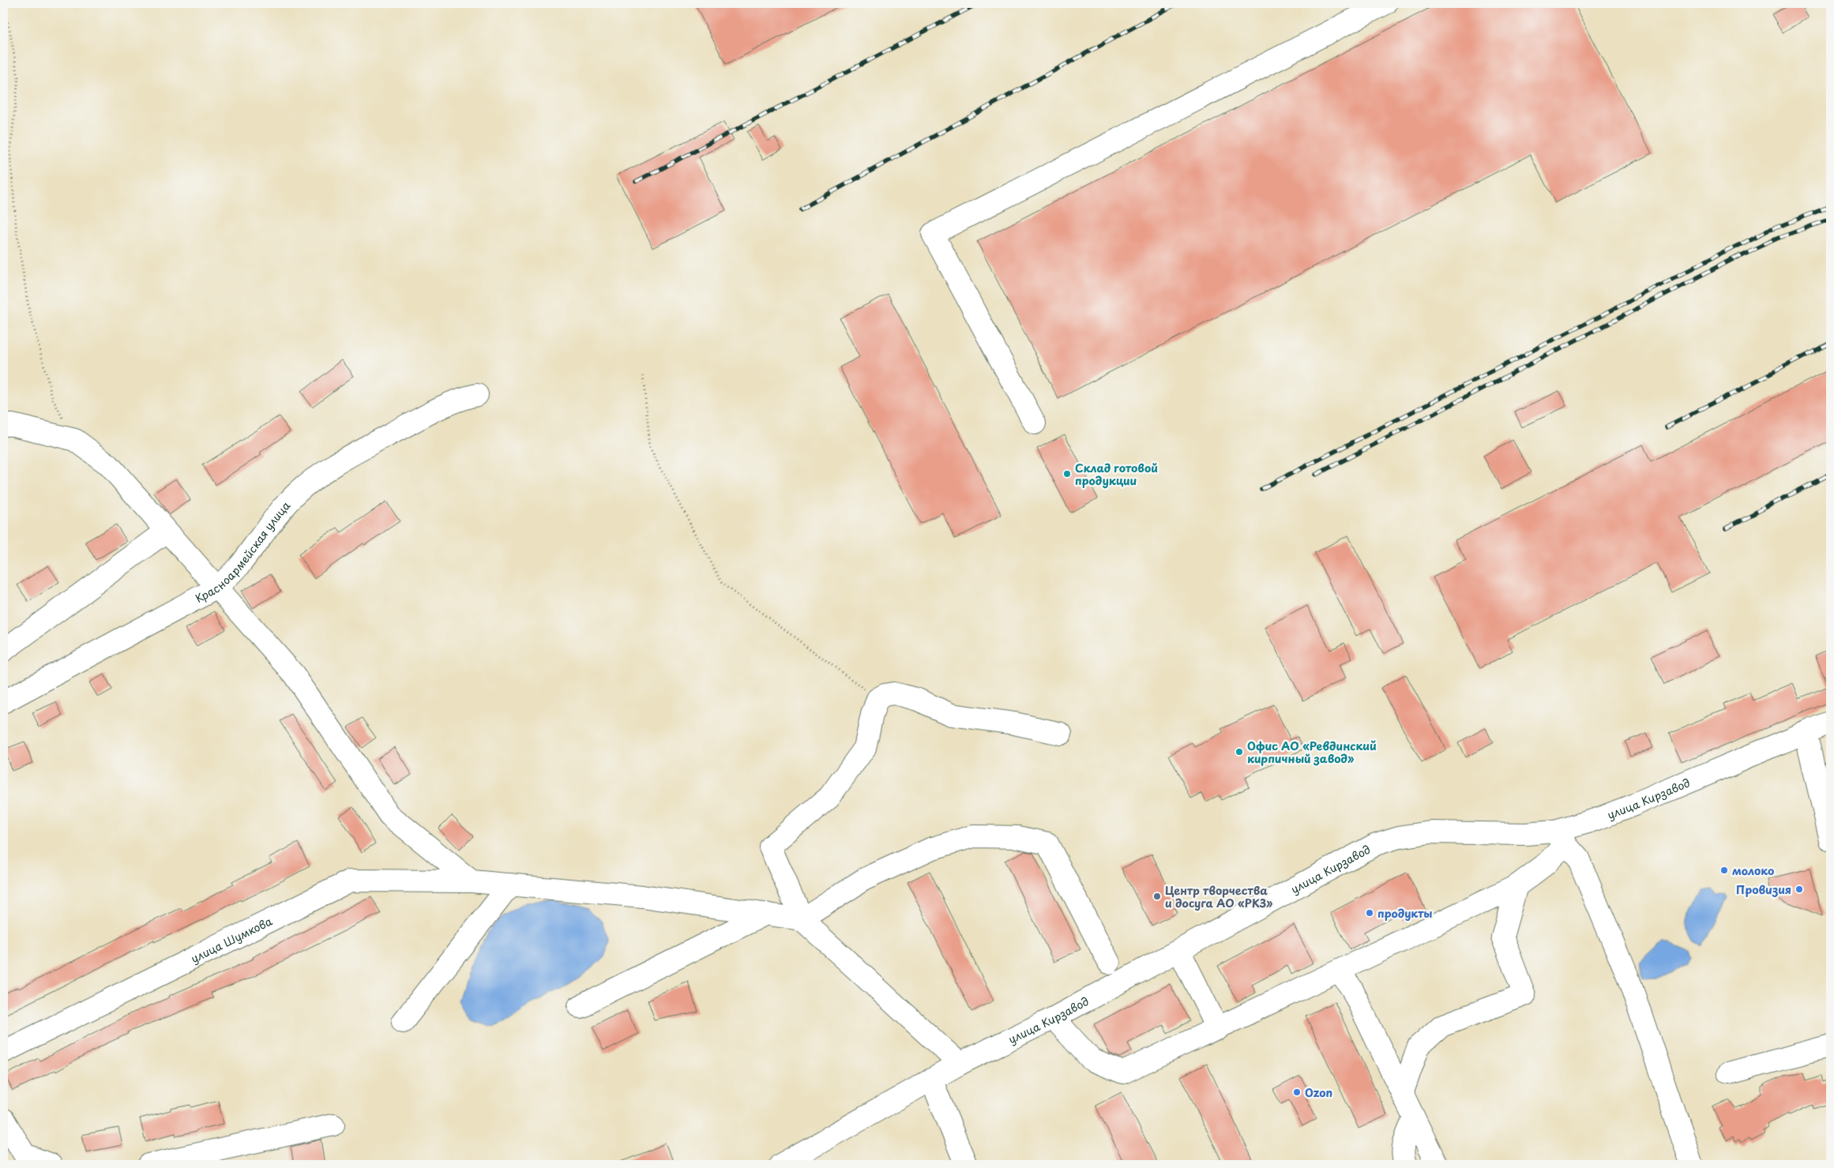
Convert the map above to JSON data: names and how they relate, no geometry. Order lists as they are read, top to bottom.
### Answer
{
  "streets": {
    "street": ["Красноармейская улица", "улица Кирзавод", "улица Шумкова"]
  },
  "places": [
    "Склад готовой продукции",
    "Офис АО «Ревдинский кирпичный завод»",
    "молоко",
    "Провизия",
    "Центр творчества и досуга АО «РКЗ»",
    "продукты",
    "Ozon"
  ]
}
